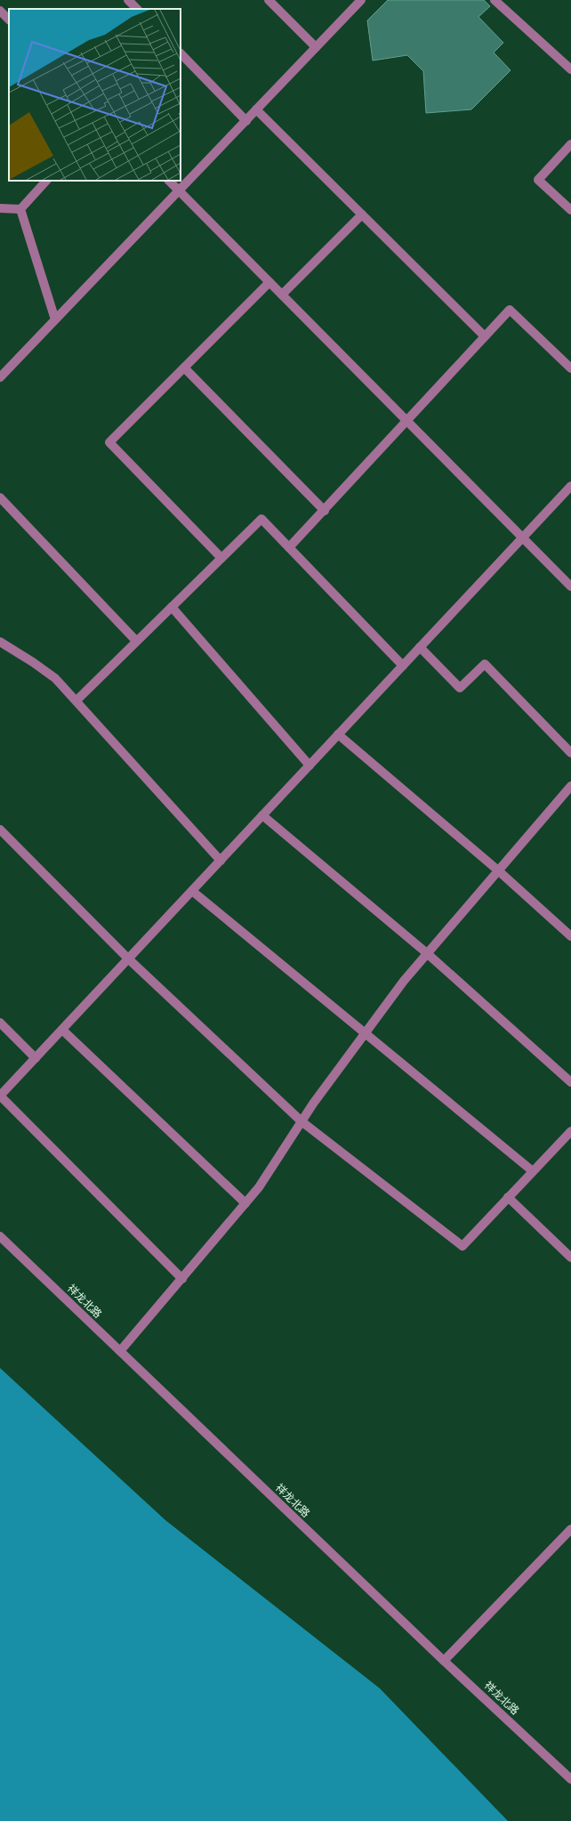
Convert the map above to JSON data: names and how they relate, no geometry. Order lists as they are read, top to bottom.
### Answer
{
  "streets": {
    "street": ["祥龙北路"]
  }
}
